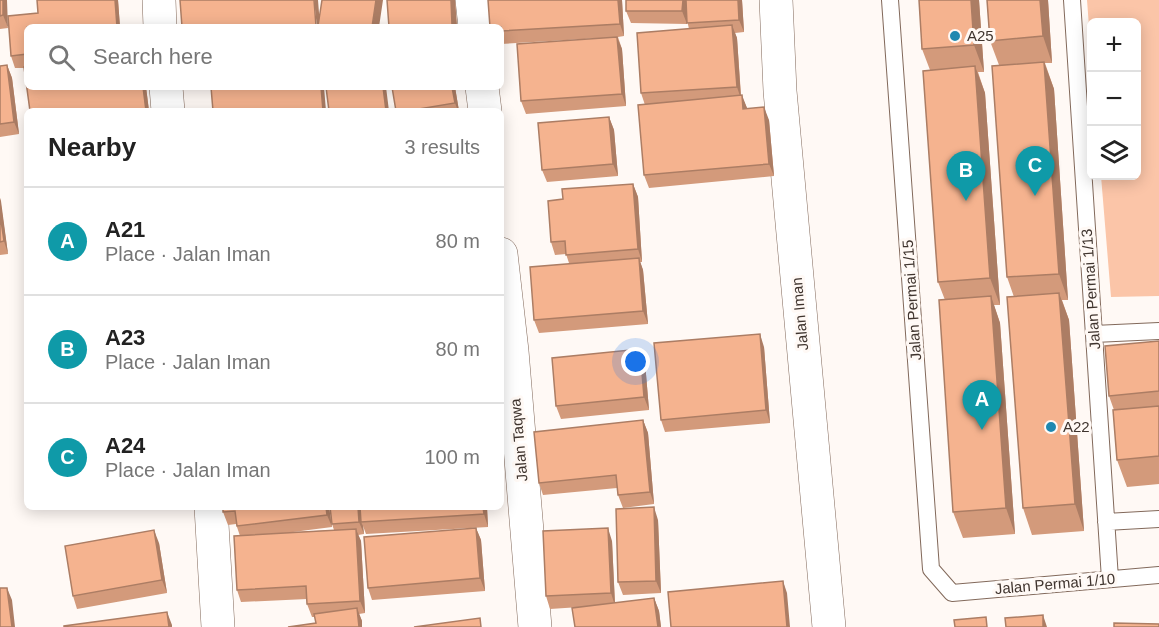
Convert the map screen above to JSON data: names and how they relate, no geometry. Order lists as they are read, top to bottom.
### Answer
{
  "streets": {
    "street": ["Jalan Iman", "Jalan Taqwa"],
    "lane": ["Jalan Permai 1/13", "Jalan Permai 1/15", "Jalan Permai 1/10"]
  },
  "crossings": [
    ["Jalan Permai 1/13", "Jalan Permai 1/10"],
    ["Jalan Permai 1/15", "Jalan Permai 1/10"]
  ],
  "places": ["A25", "A22"],
  "page": {
    "map_buttons": ["+", "−"],
    "search": "Search here",
    "heading": ["Nearby", "3 results"],
    "pins": ["C", "B", "A"],
    "list": [
      {
        "mark": "A",
        "name": "A21",
        "note": "Place · Jalan Iman",
        "value": "80 m"
      },
      {
        "mark": "B",
        "name": "A23",
        "note": "Place · Jalan Iman",
        "value": "80 m"
      },
      {
        "mark": "C",
        "name": "A24",
        "note": "Place · Jalan Iman",
        "value": "100 m"
      }
    ]
  }
}
